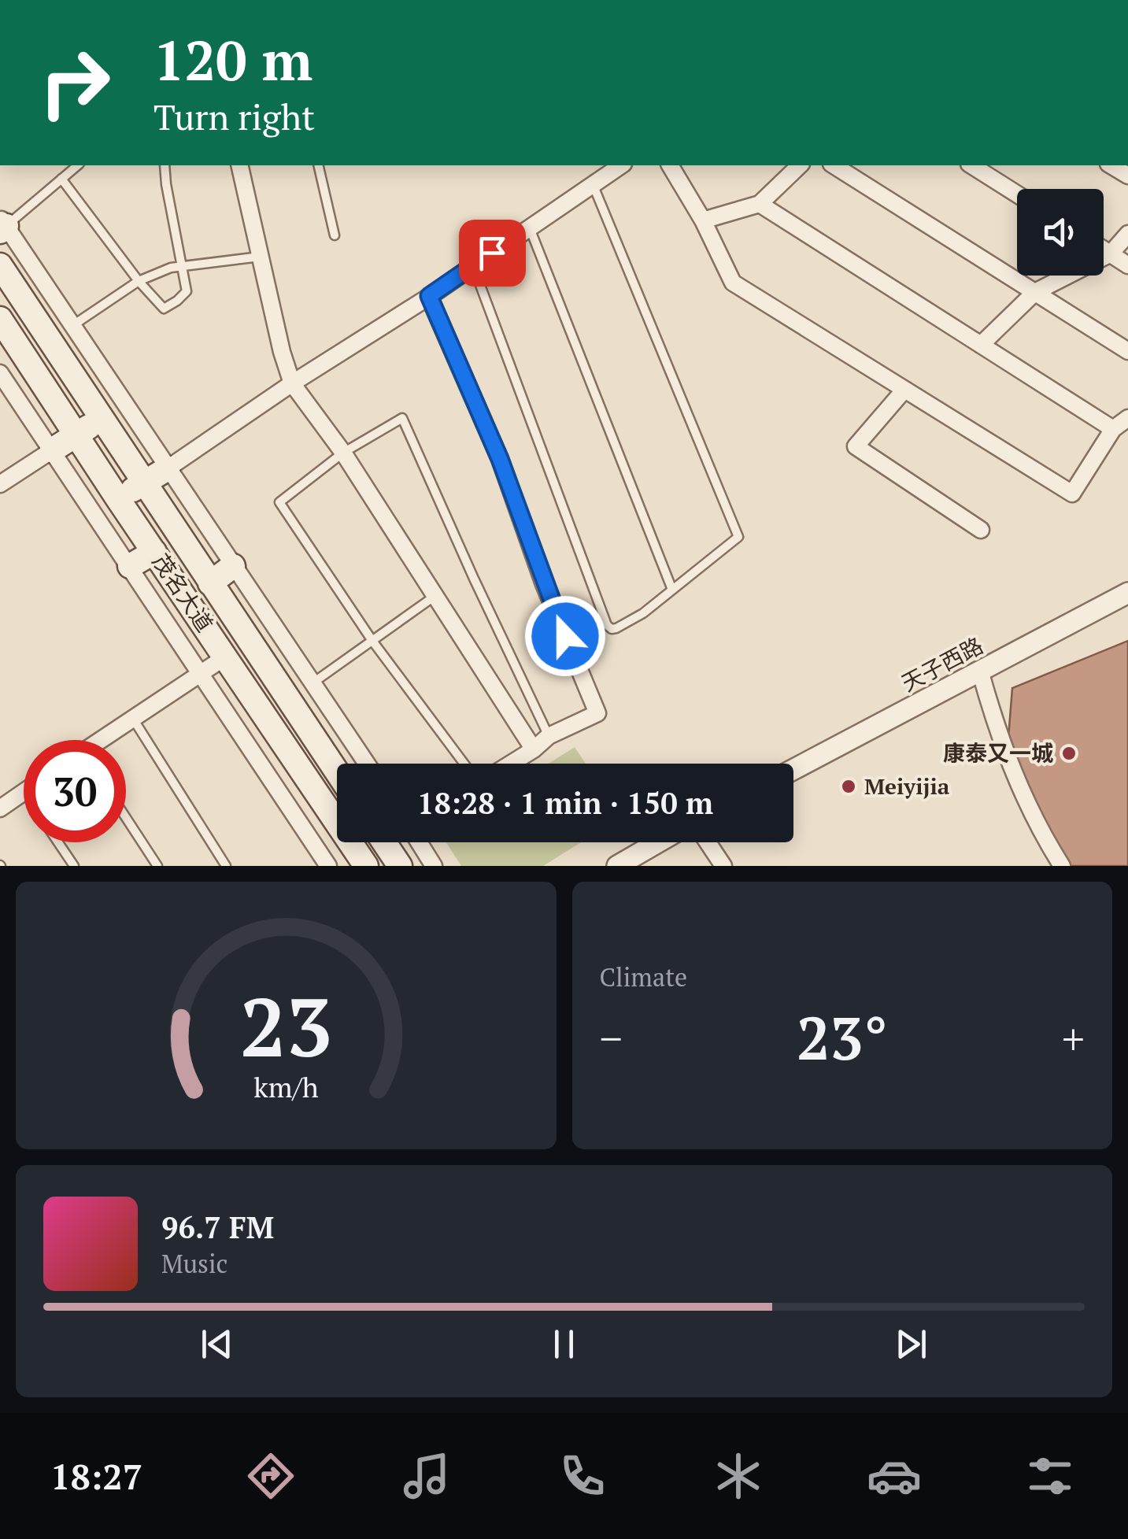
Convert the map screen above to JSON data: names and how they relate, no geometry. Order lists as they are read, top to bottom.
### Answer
{
  "streets": {
    "main road": ["茂名大道"],
    "street": ["天子西路"]
  },
  "places": ["康泰又一城", "Meiyijia"],
  "page": {
    "turn": ["120 m", "Turn right"],
    "limit": "30",
    "trip": "18:28 · 1 min · 150 m",
    "tile": "Climate",
    "heat": ["−", "23°", "+"],
    "song": ["96.7 FM", "Music"],
    "tabs": "18:27",
    "gauge": ["23", "km/h"]
  }
}
